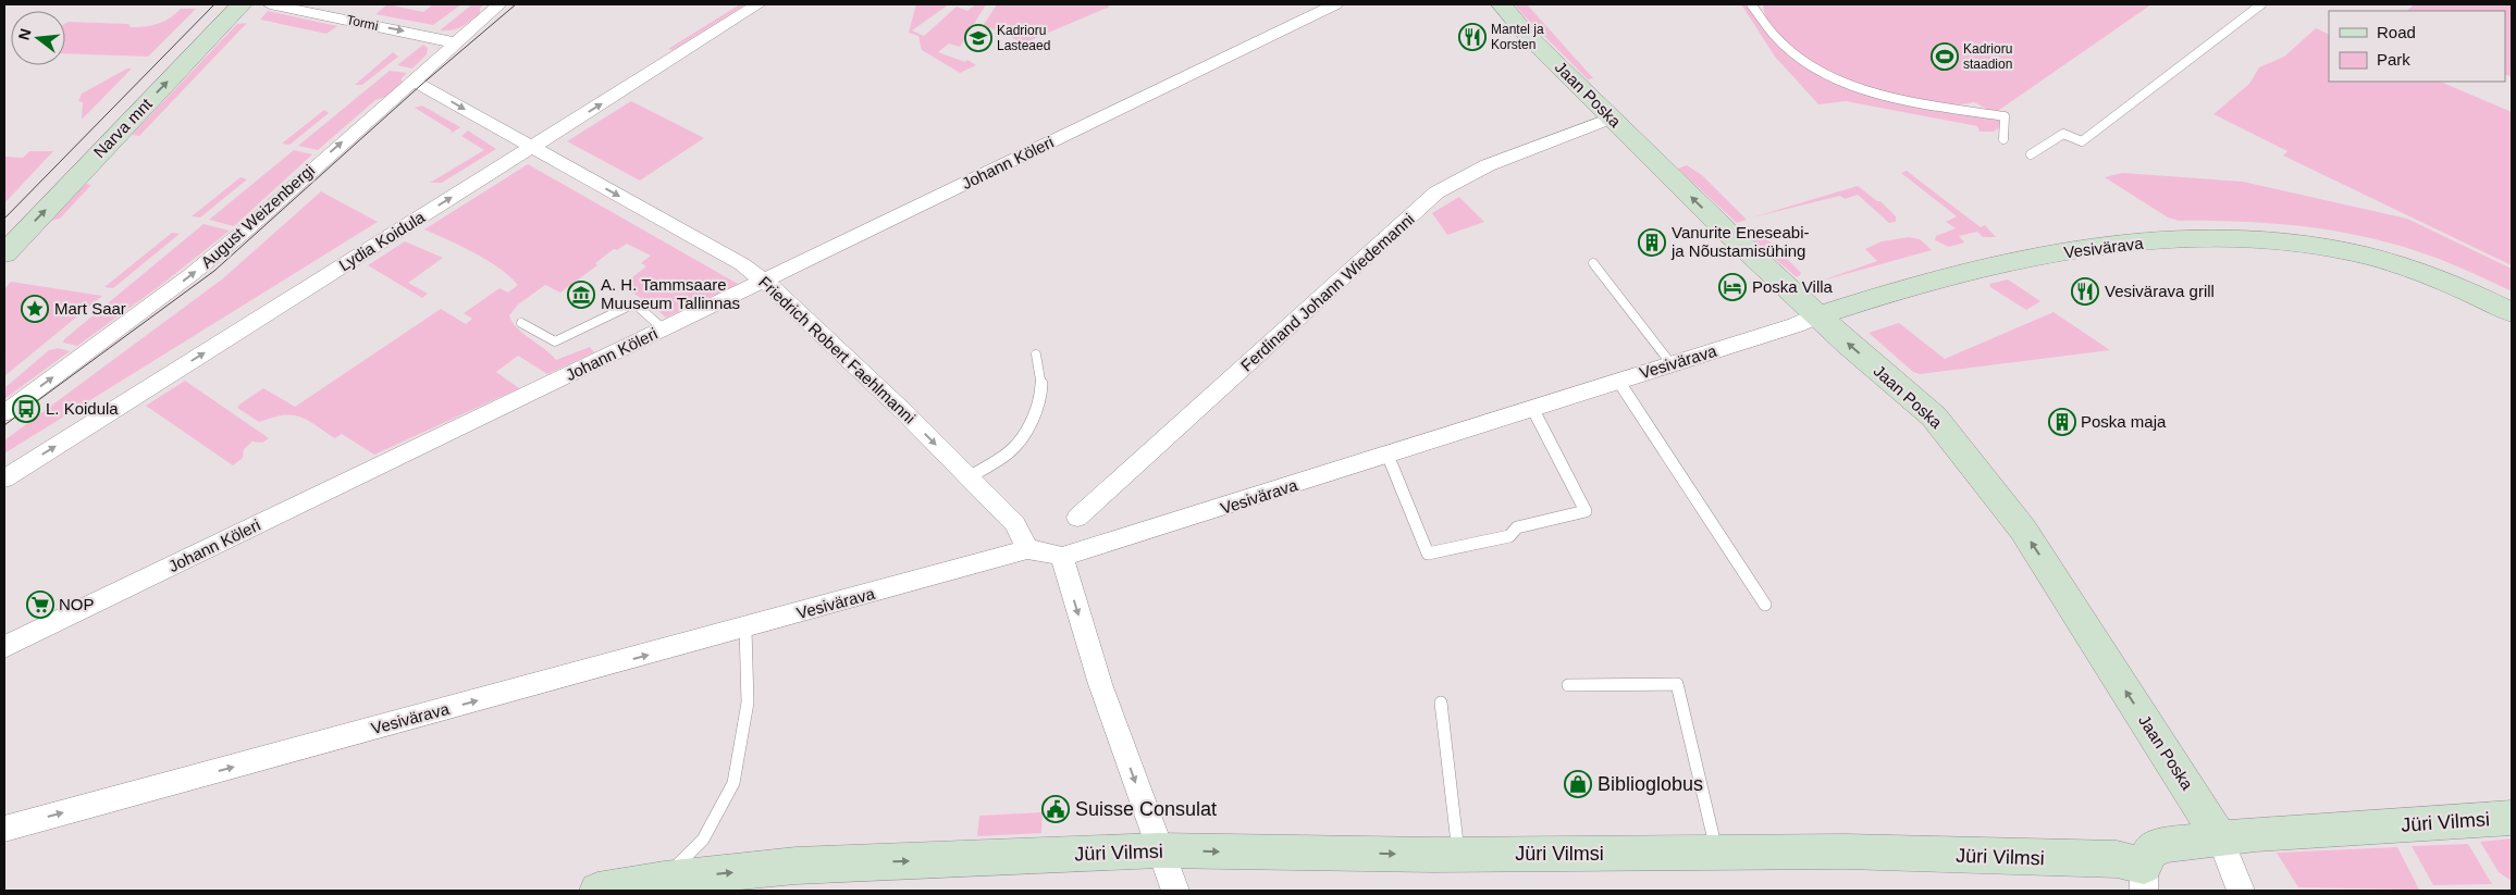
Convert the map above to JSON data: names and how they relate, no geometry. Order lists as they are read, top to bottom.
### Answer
{
  "streets": {
    "street": [
      "Tormi",
      "Jaan Poska",
      "Narva mnt",
      "Johann Köleri",
      "August Weizenbergi",
      "Lydia Koidula",
      "Vesivärava",
      "Ferdinand Johann Wiedemanni",
      "Friedrich Robert Faehlmanni",
      "Jüri Vilmsi"
    ]
  },
  "crossings": [
    ["Tormi", "August Weizenbergi"],
    ["Jaan Poska", "Vesivärava"],
    ["Jaan Poska", "Ferdinand Johann Wiedemanni"],
    ["Jaan Poska", "Jüri Vilmsi"],
    ["Johann Köleri", "Friedrich Robert Faehlmanni"],
    ["August Weizenbergi", "Friedrich Robert Faehlmanni"],
    ["Lydia Koidula", "Friedrich Robert Faehlmanni"],
    ["Vesivärava", "Friedrich Robert Faehlmanni"]
  ],
  "one_way": [
    "Tormi",
    "Jaan Poska",
    "August Weizenbergi",
    "Lydia Koidula",
    "Friedrich Robert Faehlmanni",
    "Jüri Vilmsi"
  ],
  "places": {
    "restaurant": ["Mantel ja Korsten", "Vesivärava grill"],
    "school or university": ["Kadrioru Lasteaed"],
    "sports": ["Kadrioru staadion"],
    "building": ["Vanurite Eneseabi- ja Nõustamisühing", "Poska maja"],
    "hotel": ["Poska Villa"],
    "museum": ["A. H. Tammsaare Muuseum Tallinnas"],
    "place": ["Mart Saar"],
    "bus stop": ["L. Koidula"],
    "supermarket": ["NOP"],
    "shop": ["Biblioglobus"],
    "public building": ["Suisse Consulat"]
  },
  "legend": ["Road", "Park"],
  "north": "left"
}
